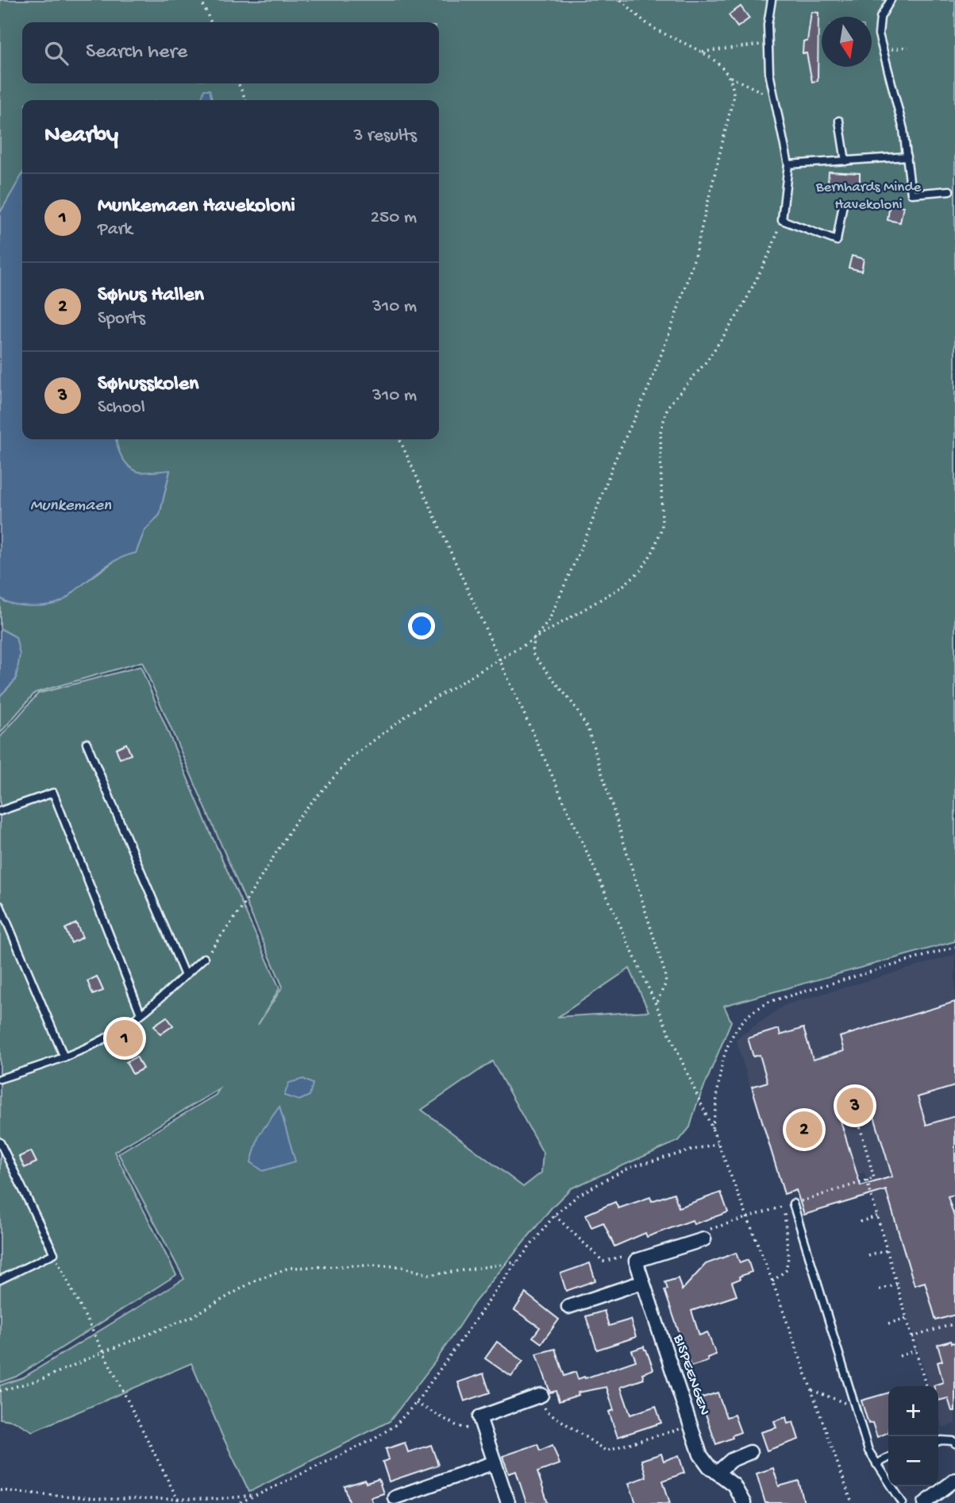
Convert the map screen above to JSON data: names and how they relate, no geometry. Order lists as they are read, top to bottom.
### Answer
{
  "streets": {
    "street": ["BISPEENGEN"]
  },
  "water": ["Munkemaen"],
  "parks": ["Bernhards Minde Havekoloni"],
  "north": "bottom",
  "page": {
    "search": "Search here",
    "heading": ["Nearby", "3 results"],
    "list": [
      {
        "mark": "1",
        "name": "Munkemaen Havekoloni",
        "note": "Park",
        "value": "250 m"
      },
      {
        "mark": "2",
        "name": "Søhus Hallen",
        "note": "Sports",
        "value": "310 m"
      },
      {
        "mark": "3",
        "name": "Søhusskolen",
        "note": "School",
        "value": "310 m"
      }
    ],
    "pins": ["1", "3", "2"],
    "map_buttons": ["+", "−"]
  }
}
